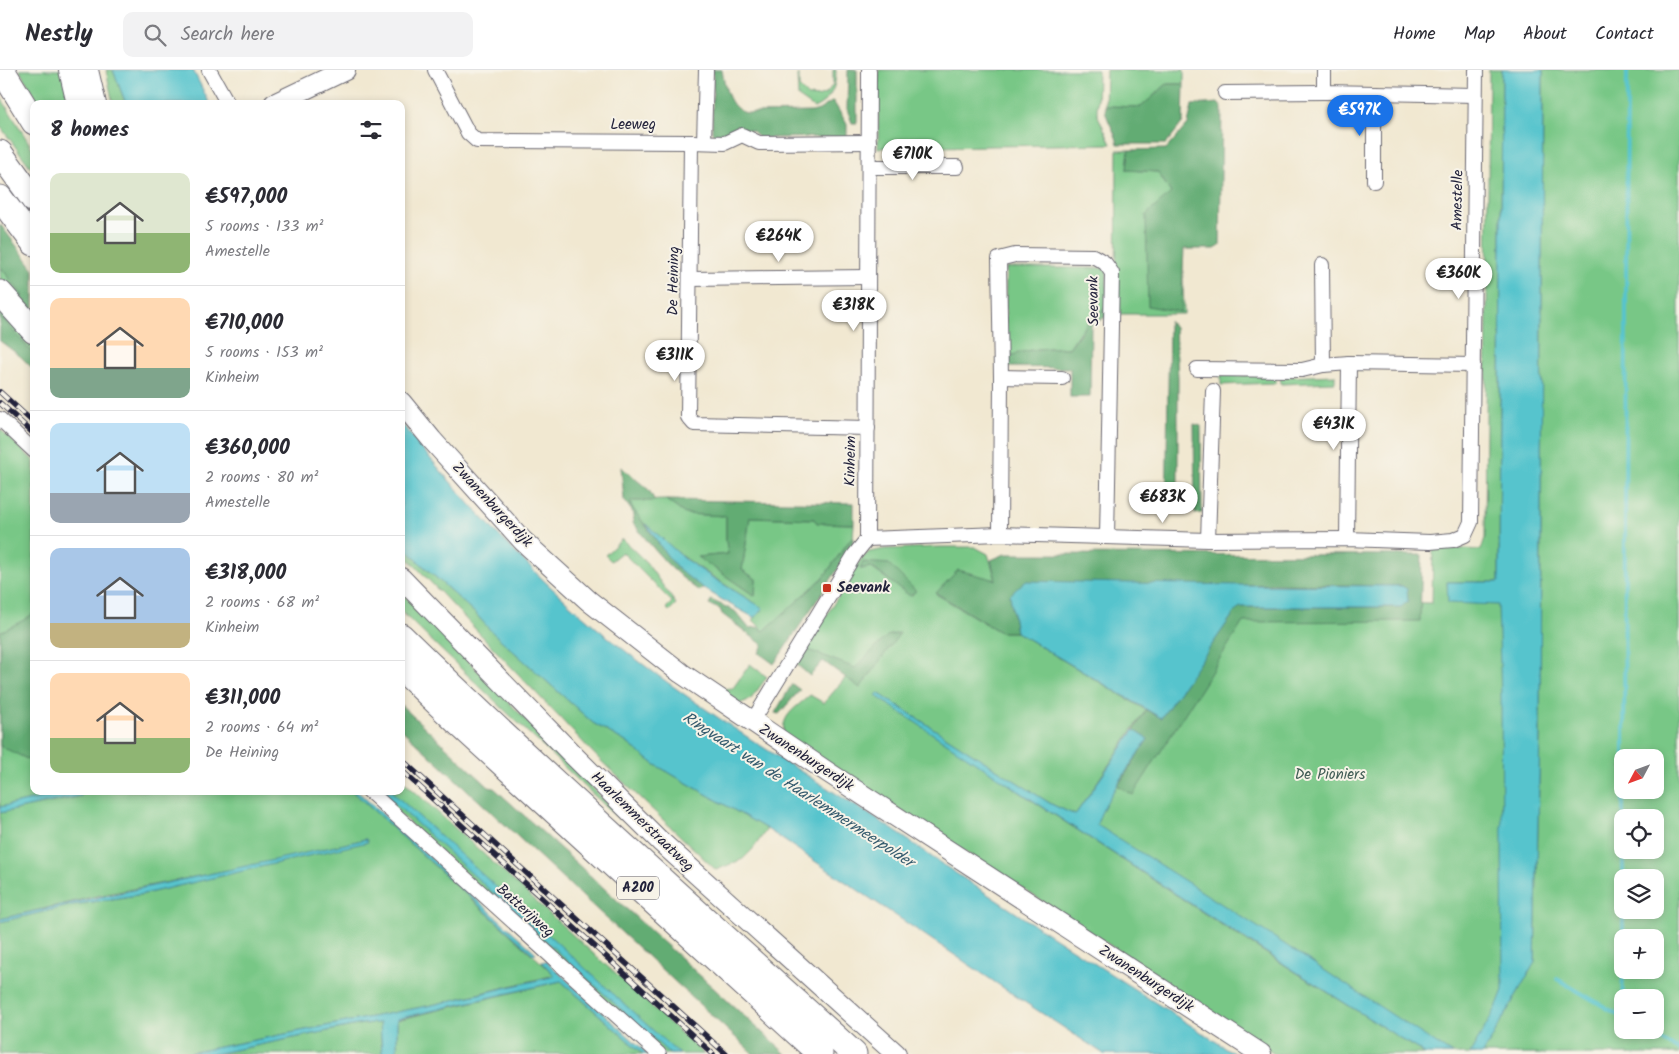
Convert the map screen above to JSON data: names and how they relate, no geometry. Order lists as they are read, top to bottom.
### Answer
{
  "streets": {
    "highway": ["A200"],
    "street": [
      "Leeweg",
      "Amestelle",
      "De Heining",
      "Seevank",
      "Kinheim",
      "Zwanenburgerdijk",
      "Haarlemmerstraatweg",
      "Batterijweg"
    ]
  },
  "crossings": [
    ["Leeweg", "De Heining"],
    ["Leeweg", "Kinheim"],
    ["De Heining", "Kinheim"]
  ],
  "water": ["Ringvaart van de Haarlemmermeerpolder"],
  "parks": ["De Pioniers"],
  "places": {
    "transit": ["Seevank"]
  },
  "north": "bottom left",
  "page": {
    "header": "Nestly",
    "search": "Search here",
    "nav": [
      "Home",
      "Map",
      "About",
      "Contact"
    ],
    "price": [
      "€597K",
      "€710K",
      "€264K",
      "€360K",
      "€318K",
      "€311K",
      "€431K",
      "€683K"
    ],
    "heading": "8 homes",
    "list": [
      {
        "name": "€597,000",
        "note": "5 rooms · 133 m² · Amestelle"
      },
      {
        "name": "€710,000",
        "note": "5 rooms · 153 m² · Kinheim"
      },
      {
        "name": "€360,000",
        "note": "2 rooms · 80 m² · Amestelle"
      },
      {
        "name": "€318,000",
        "note": "2 rooms · 68 m² · Kinheim"
      },
      {
        "name": "€311,000",
        "note": "2 rooms · 64 m² · De Heining"
      }
    ],
    "map_buttons": ["+", "−"]
  }
}
